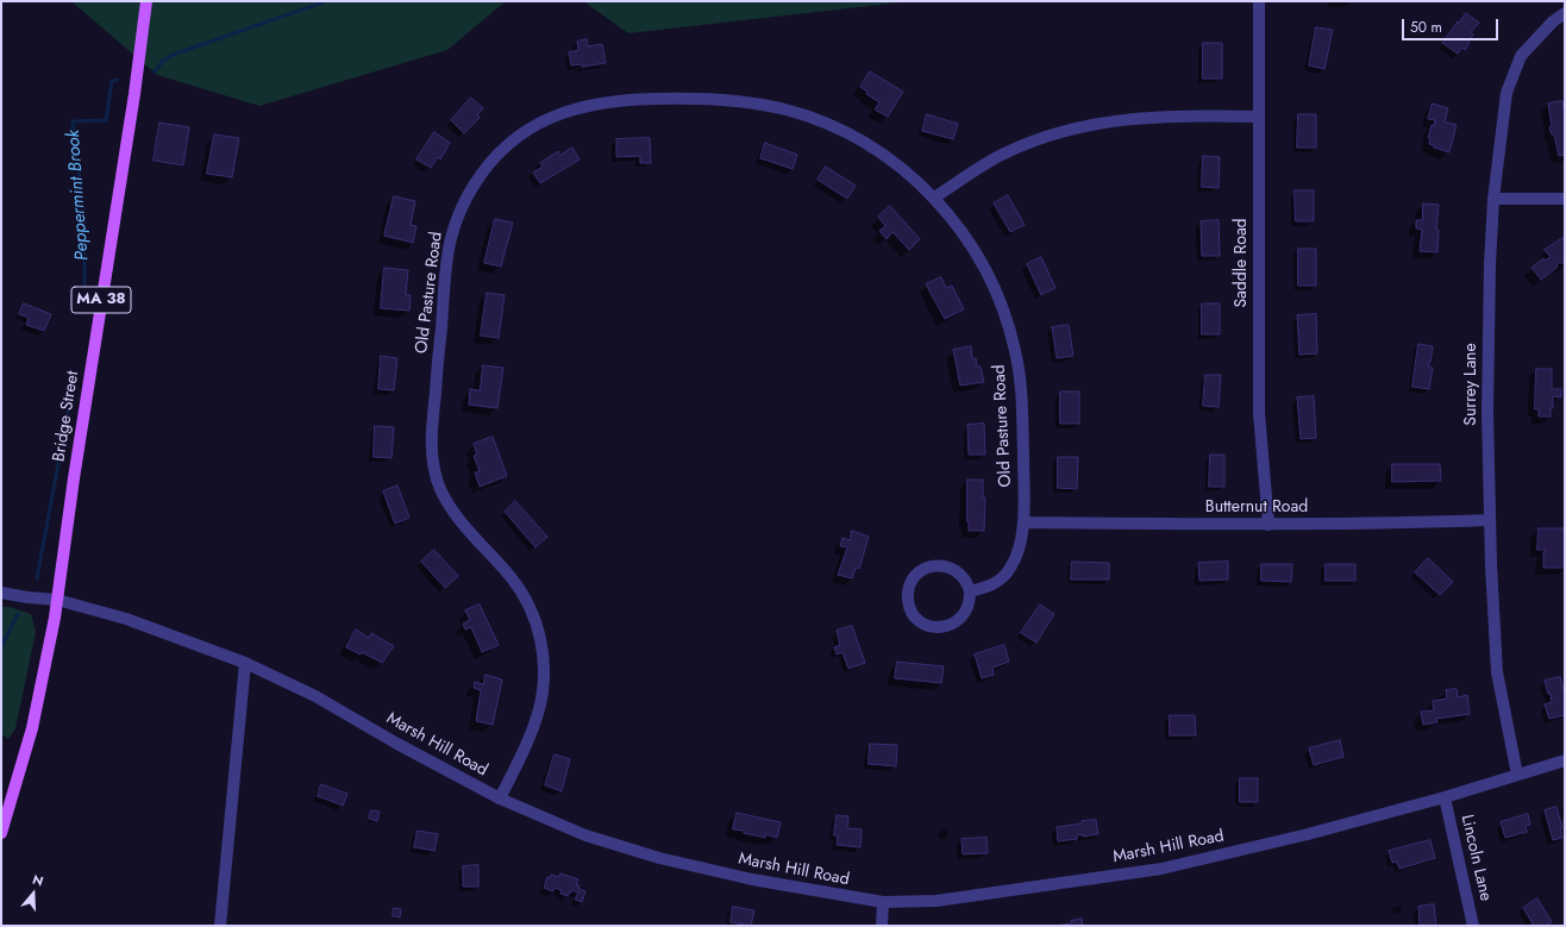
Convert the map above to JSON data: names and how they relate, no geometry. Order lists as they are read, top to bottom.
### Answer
{
  "streets": {
    "main road": ["MA 38", "Bridge Street"],
    "street": [
      "Saddle Road",
      "Old Pasture Road",
      "Surrey Lane",
      "Butternut Road",
      "Marsh Hill Road",
      "Lincoln Lane"
    ]
  },
  "crossings": [
    ["Saddle Road", "Butternut Road"],
    ["Old Pasture Road", "Butternut Road"],
    ["Old Pasture Road", "Marsh Hill Road"],
    ["Surrey Lane", "Butternut Road"],
    ["Surrey Lane", "Marsh Hill Road"],
    ["Bridge Street", "Marsh Hill Road"],
    ["Marsh Hill Road", "Lincoln Lane"]
  ],
  "water": ["Peppermint Brook"],
  "scale_bar": "50 m",
  "north": "top"
}
